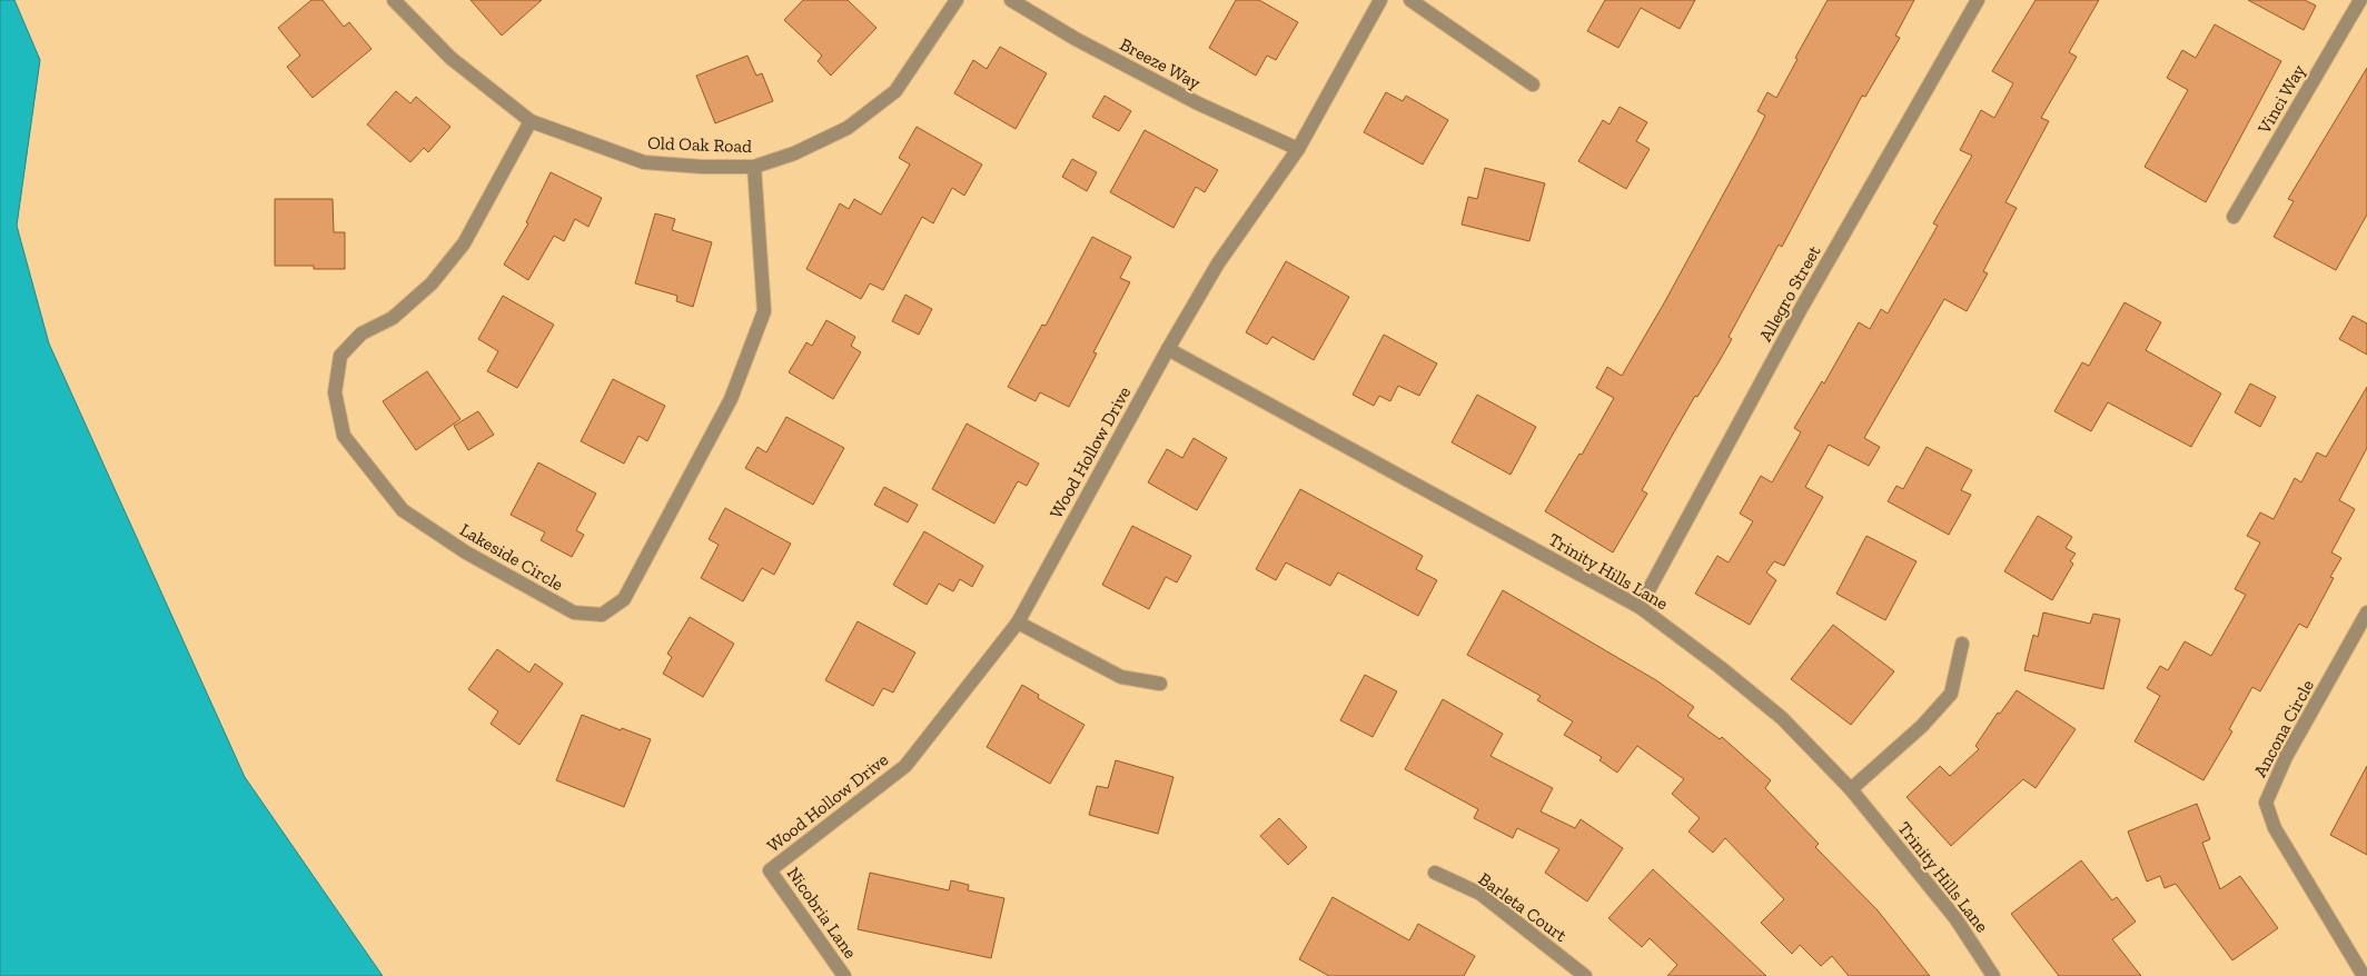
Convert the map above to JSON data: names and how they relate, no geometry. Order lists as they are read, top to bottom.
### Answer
{
  "streets": {
    "street": [
      "Breeze Way",
      "Vinci Way",
      "Old Oak Road",
      "Allegro Street",
      "Wood Hollow Drive",
      "Lakeside Circle",
      "Trinity Hills Lane",
      "Ancona Circle",
      "Barleta Court",
      "Nicobria Lane"
    ]
  },
  "crossings": [
    ["Breeze Way", "Wood Hollow Drive"],
    ["Old Oak Road", "Lakeside Circle"],
    ["Allegro Street", "Trinity Hills Lane"],
    ["Wood Hollow Drive", "Trinity Hills Lane"],
    ["Wood Hollow Drive", "Nicobria Lane"]
  ]
}
